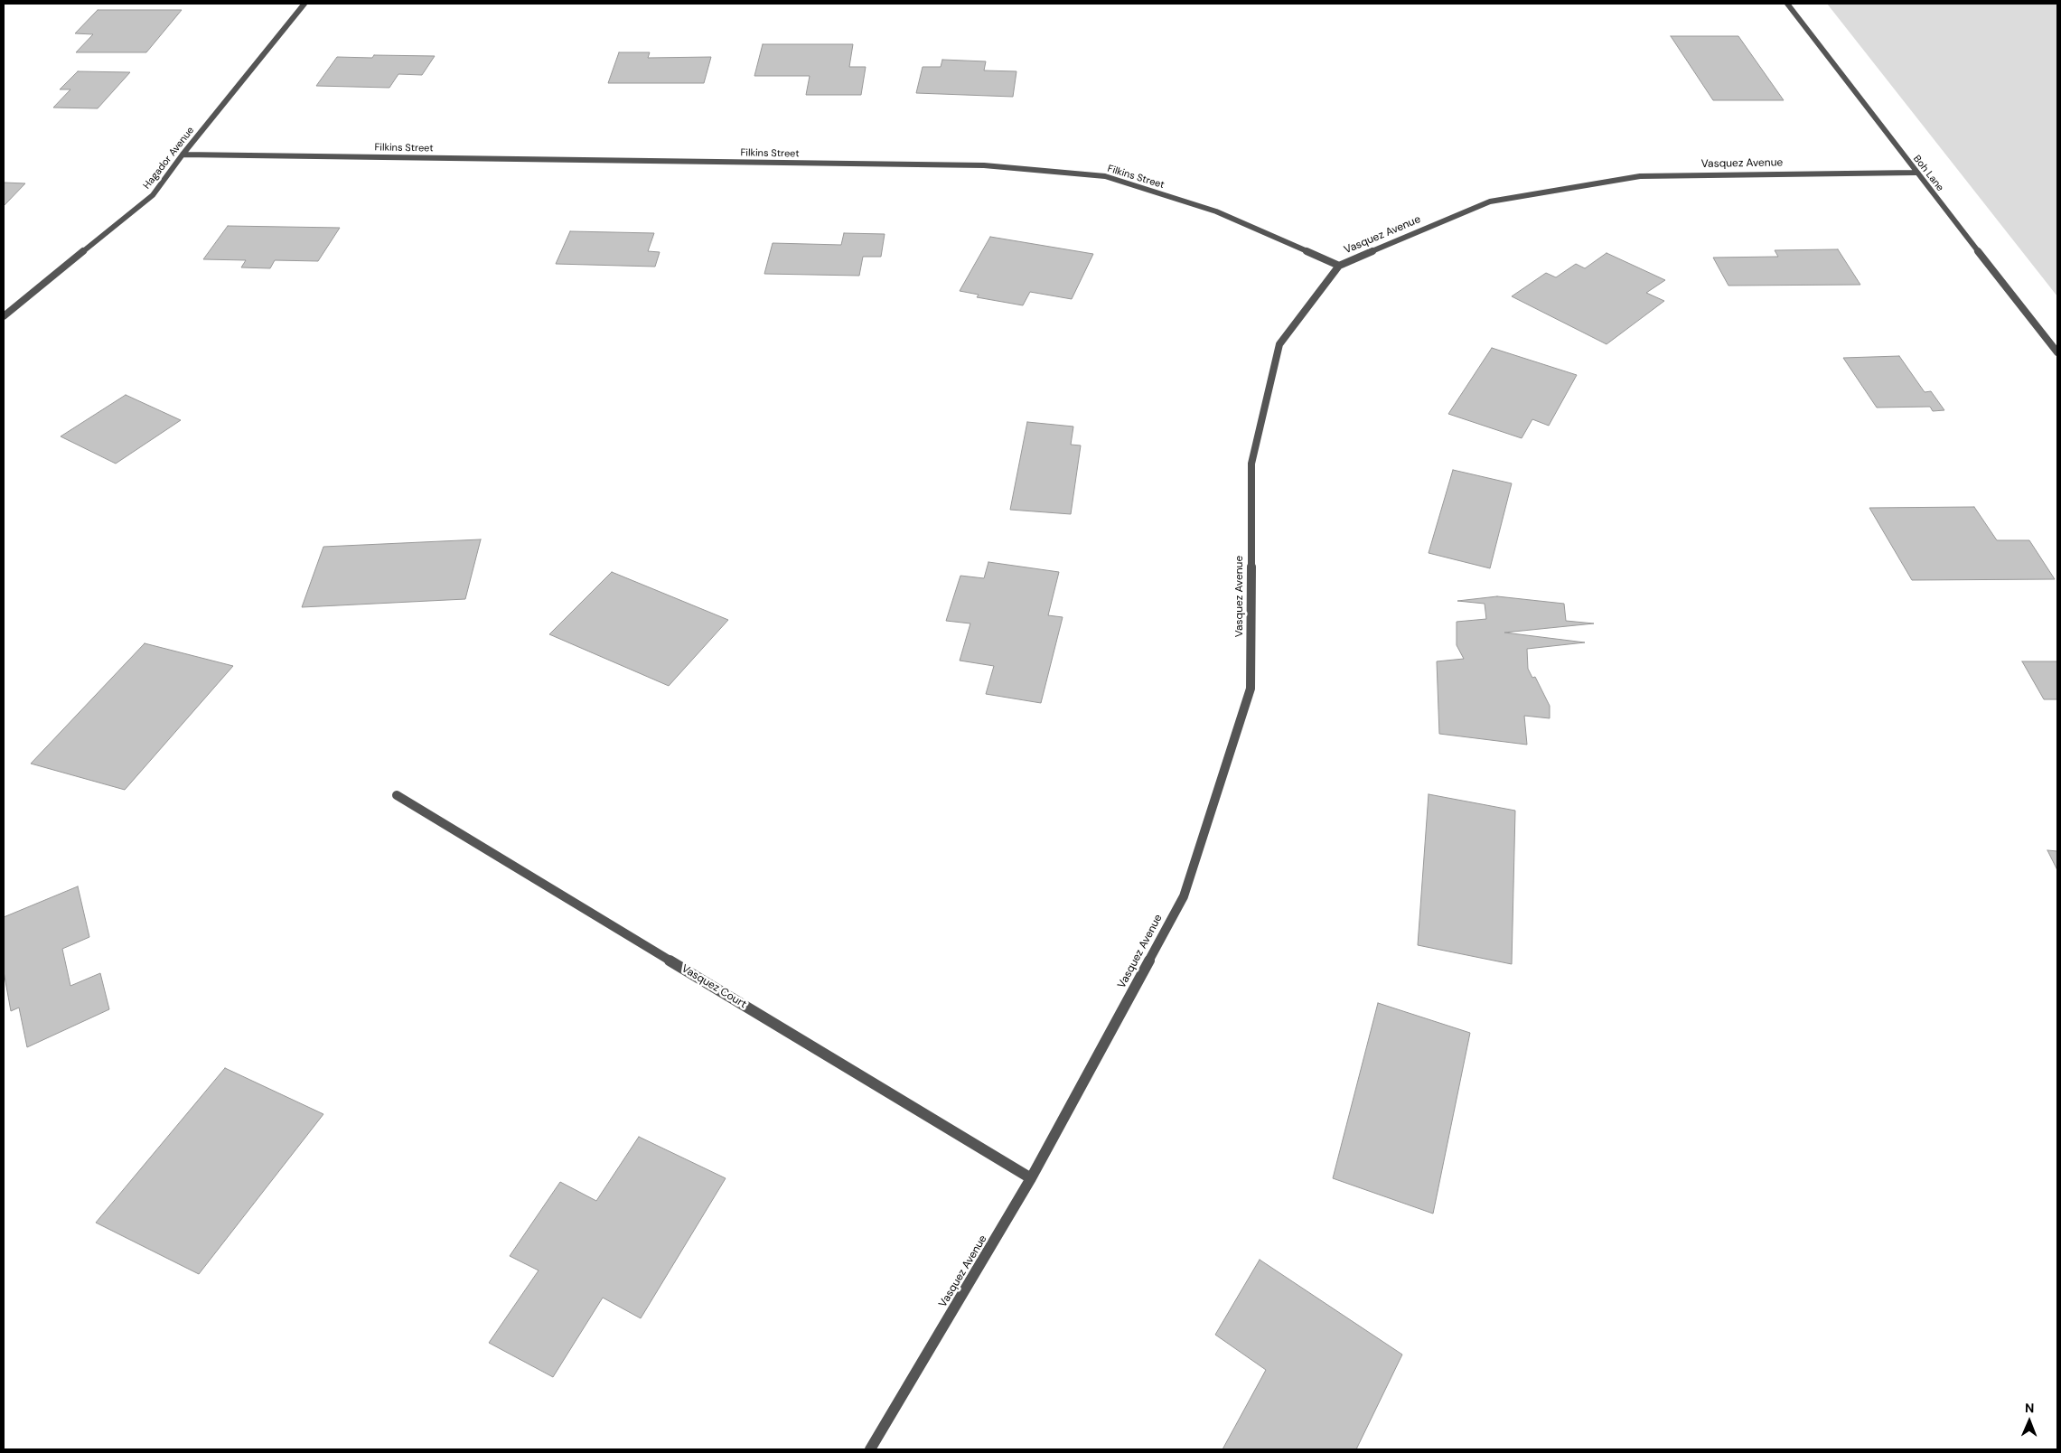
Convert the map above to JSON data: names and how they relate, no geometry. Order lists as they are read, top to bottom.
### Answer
{
  "streets": {
    "street": [
      "Filkins Street",
      "Hagador Avenue",
      "Vasquez Avenue",
      "Boh Lane",
      "Vasquez Court"
    ]
  },
  "crossings": [
    ["Filkins Street", "Hagador Avenue"],
    ["Filkins Street", "Vasquez Avenue"],
    ["Vasquez Avenue", "Boh Lane"],
    ["Vasquez Avenue", "Vasquez Court"]
  ],
  "north": "top"
}
